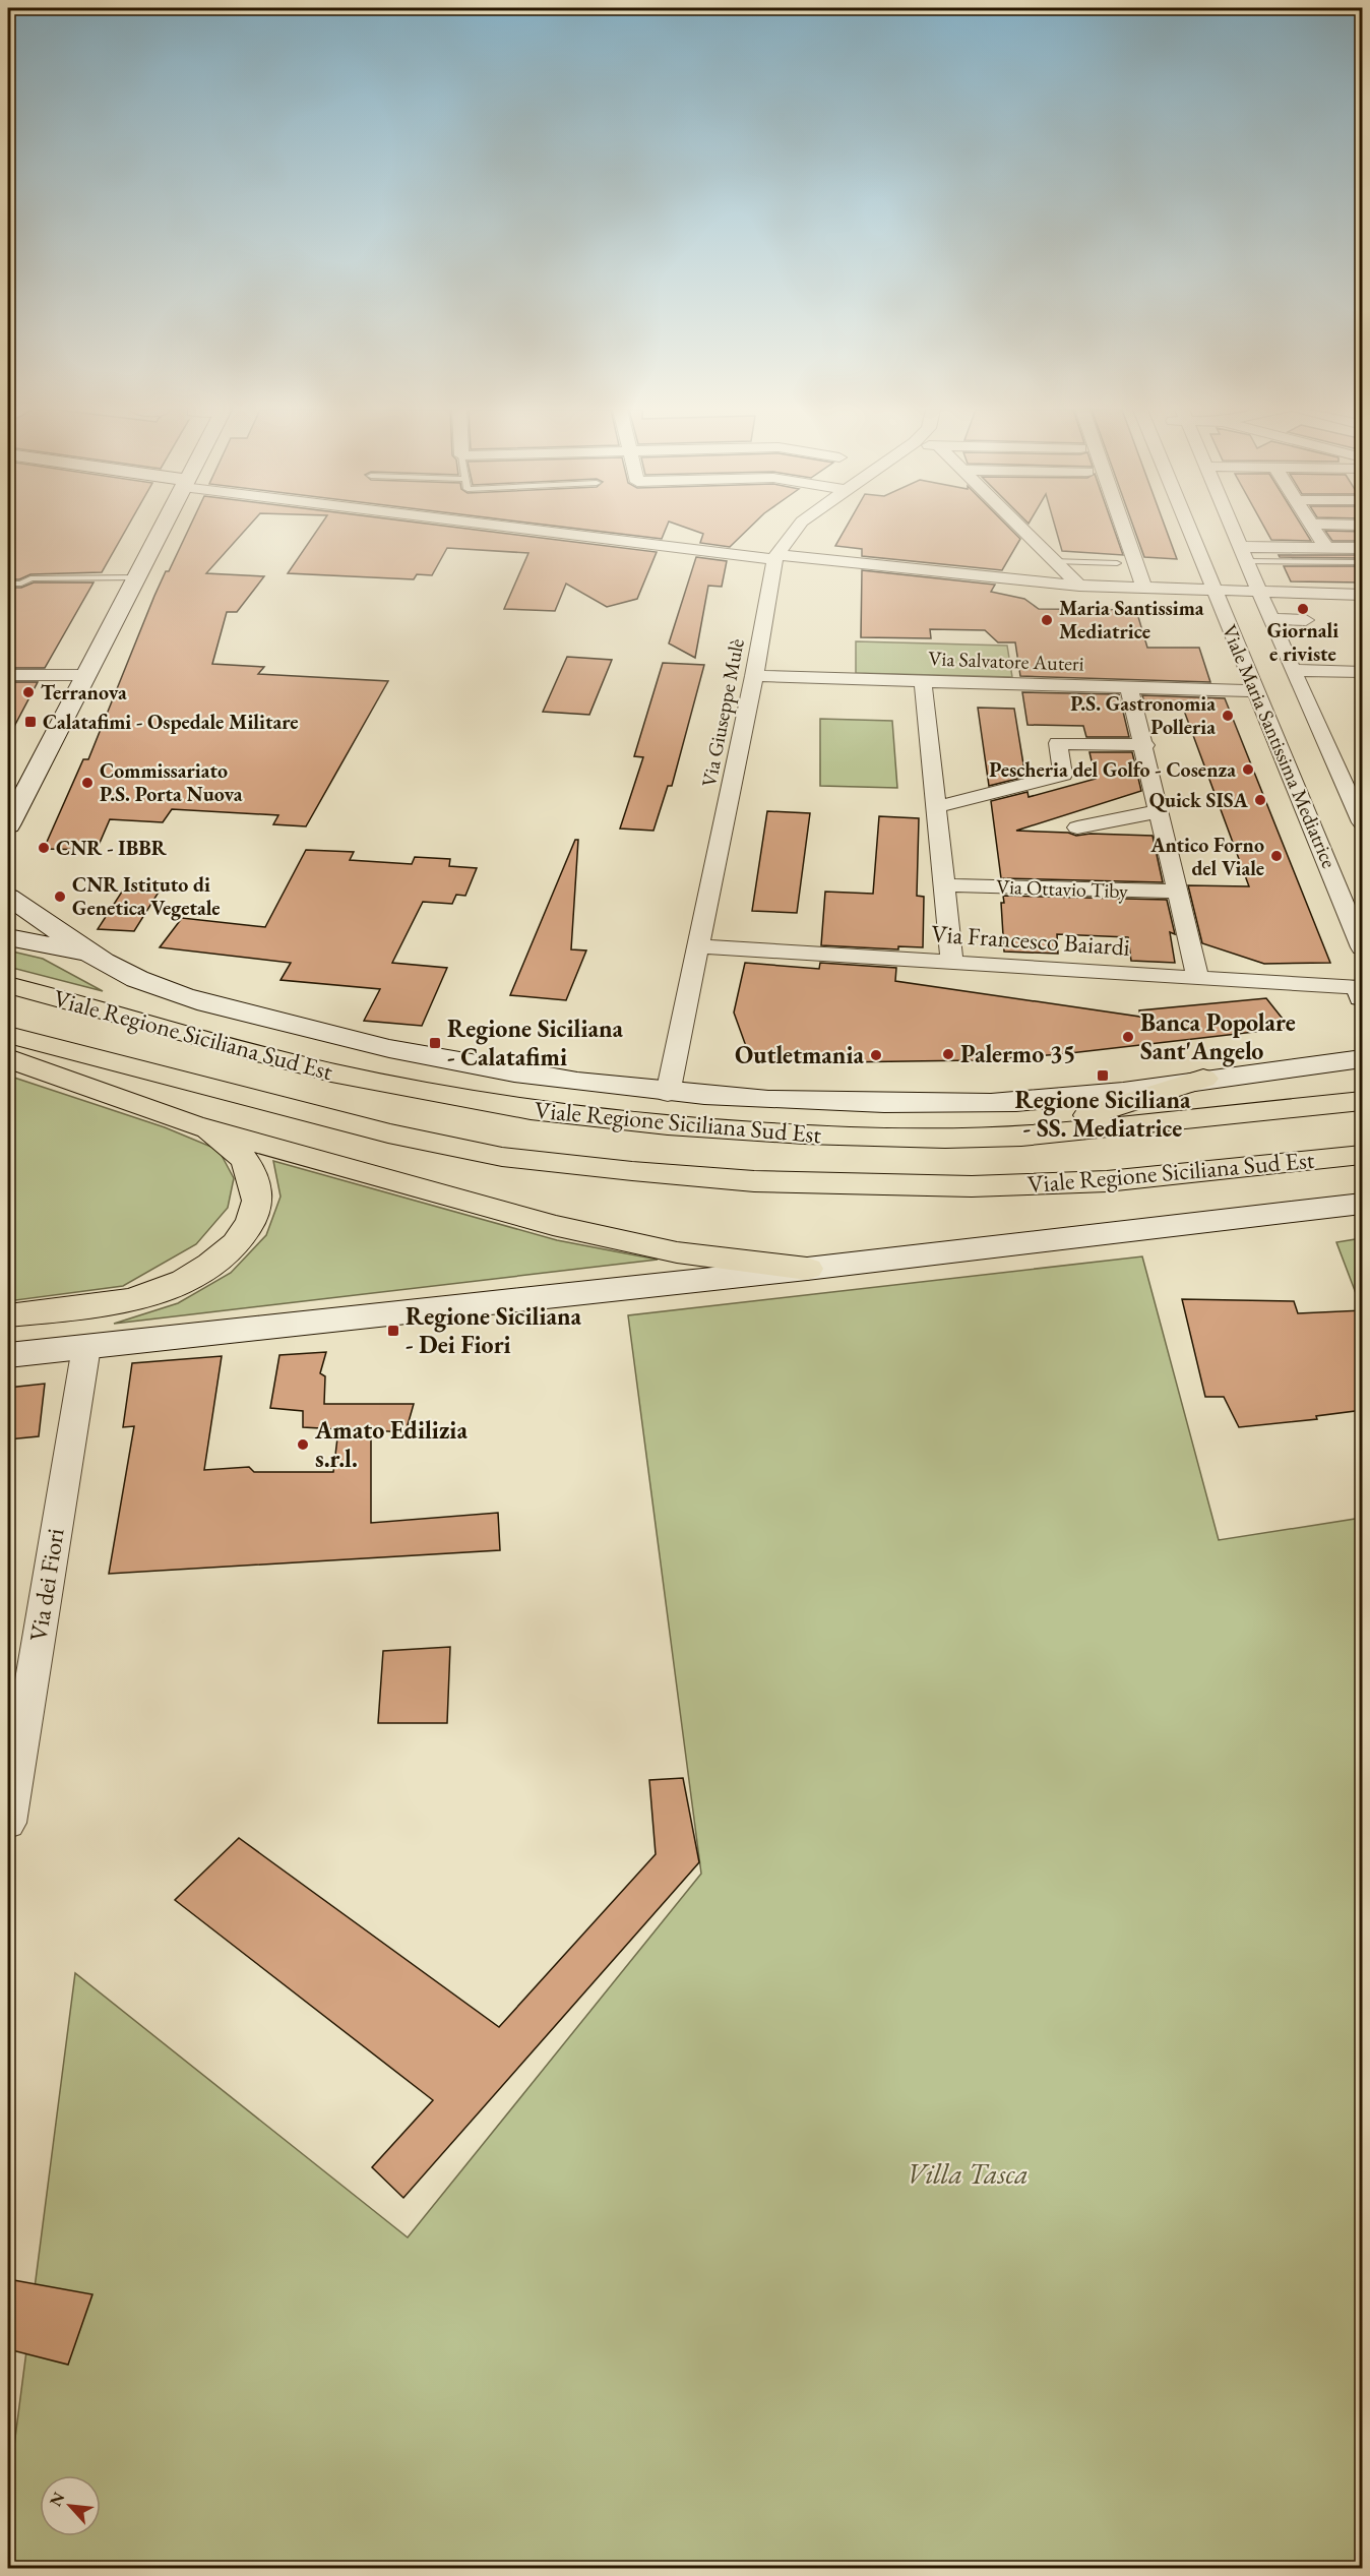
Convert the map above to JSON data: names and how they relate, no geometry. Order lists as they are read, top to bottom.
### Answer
{
  "streets": {
    "main road": ["Viale Regione Siciliana Sud Est"],
    "street": [
      "Via Salvatore Auteri",
      "Via Giuseppe Mulè",
      "Viale Maria Santissima Mediatrice",
      "Via Ottavio Tiby",
      "Via Francesco Baiardi",
      "Via dei Fiori"
    ]
  },
  "crossings": [
    ["Via Salvatore Auteri", "Via Giuseppe Mulè"],
    ["Via Salvatore Auteri", "Viale Maria Santissima Mediatrice"],
    ["Via Giuseppe Mulè", "Via Francesco Baiardi"],
    ["Via Giuseppe Mulè", "Viale Regione Siciliana Sud Est"],
    ["Viale Regione Siciliana Sud Est", "Via dei Fiori"]
  ],
  "parks": ["Villa Tasca"],
  "places": {
    "other": [
      "Giornali e riviste",
      "Maria Santissima Mediatrice",
      "Terranova",
      "P.S. Gastronomia Polleria",
      "Pescheria del Golfo - Cosenza",
      "Commissariato P.S. Porta Nuova",
      "Quick SISA",
      "CNR - IBBR",
      "Antico Forno del Viale",
      "CNR Istituto di Genetica Vegetale",
      "Banca Popolare Sant'Angelo",
      "Palermo 35",
      "Outletmania",
      "Amato Edilizia s.r.l."
    ],
    "transit": [
      "Calatafimi - Ospedale Militare",
      "Regione Siciliana - Calatafimi",
      "Regione Siciliana - SS. Mediatrice",
      "Regione Siciliana - Dei Fiori"
    ]
  },
  "north": "top left"
}
